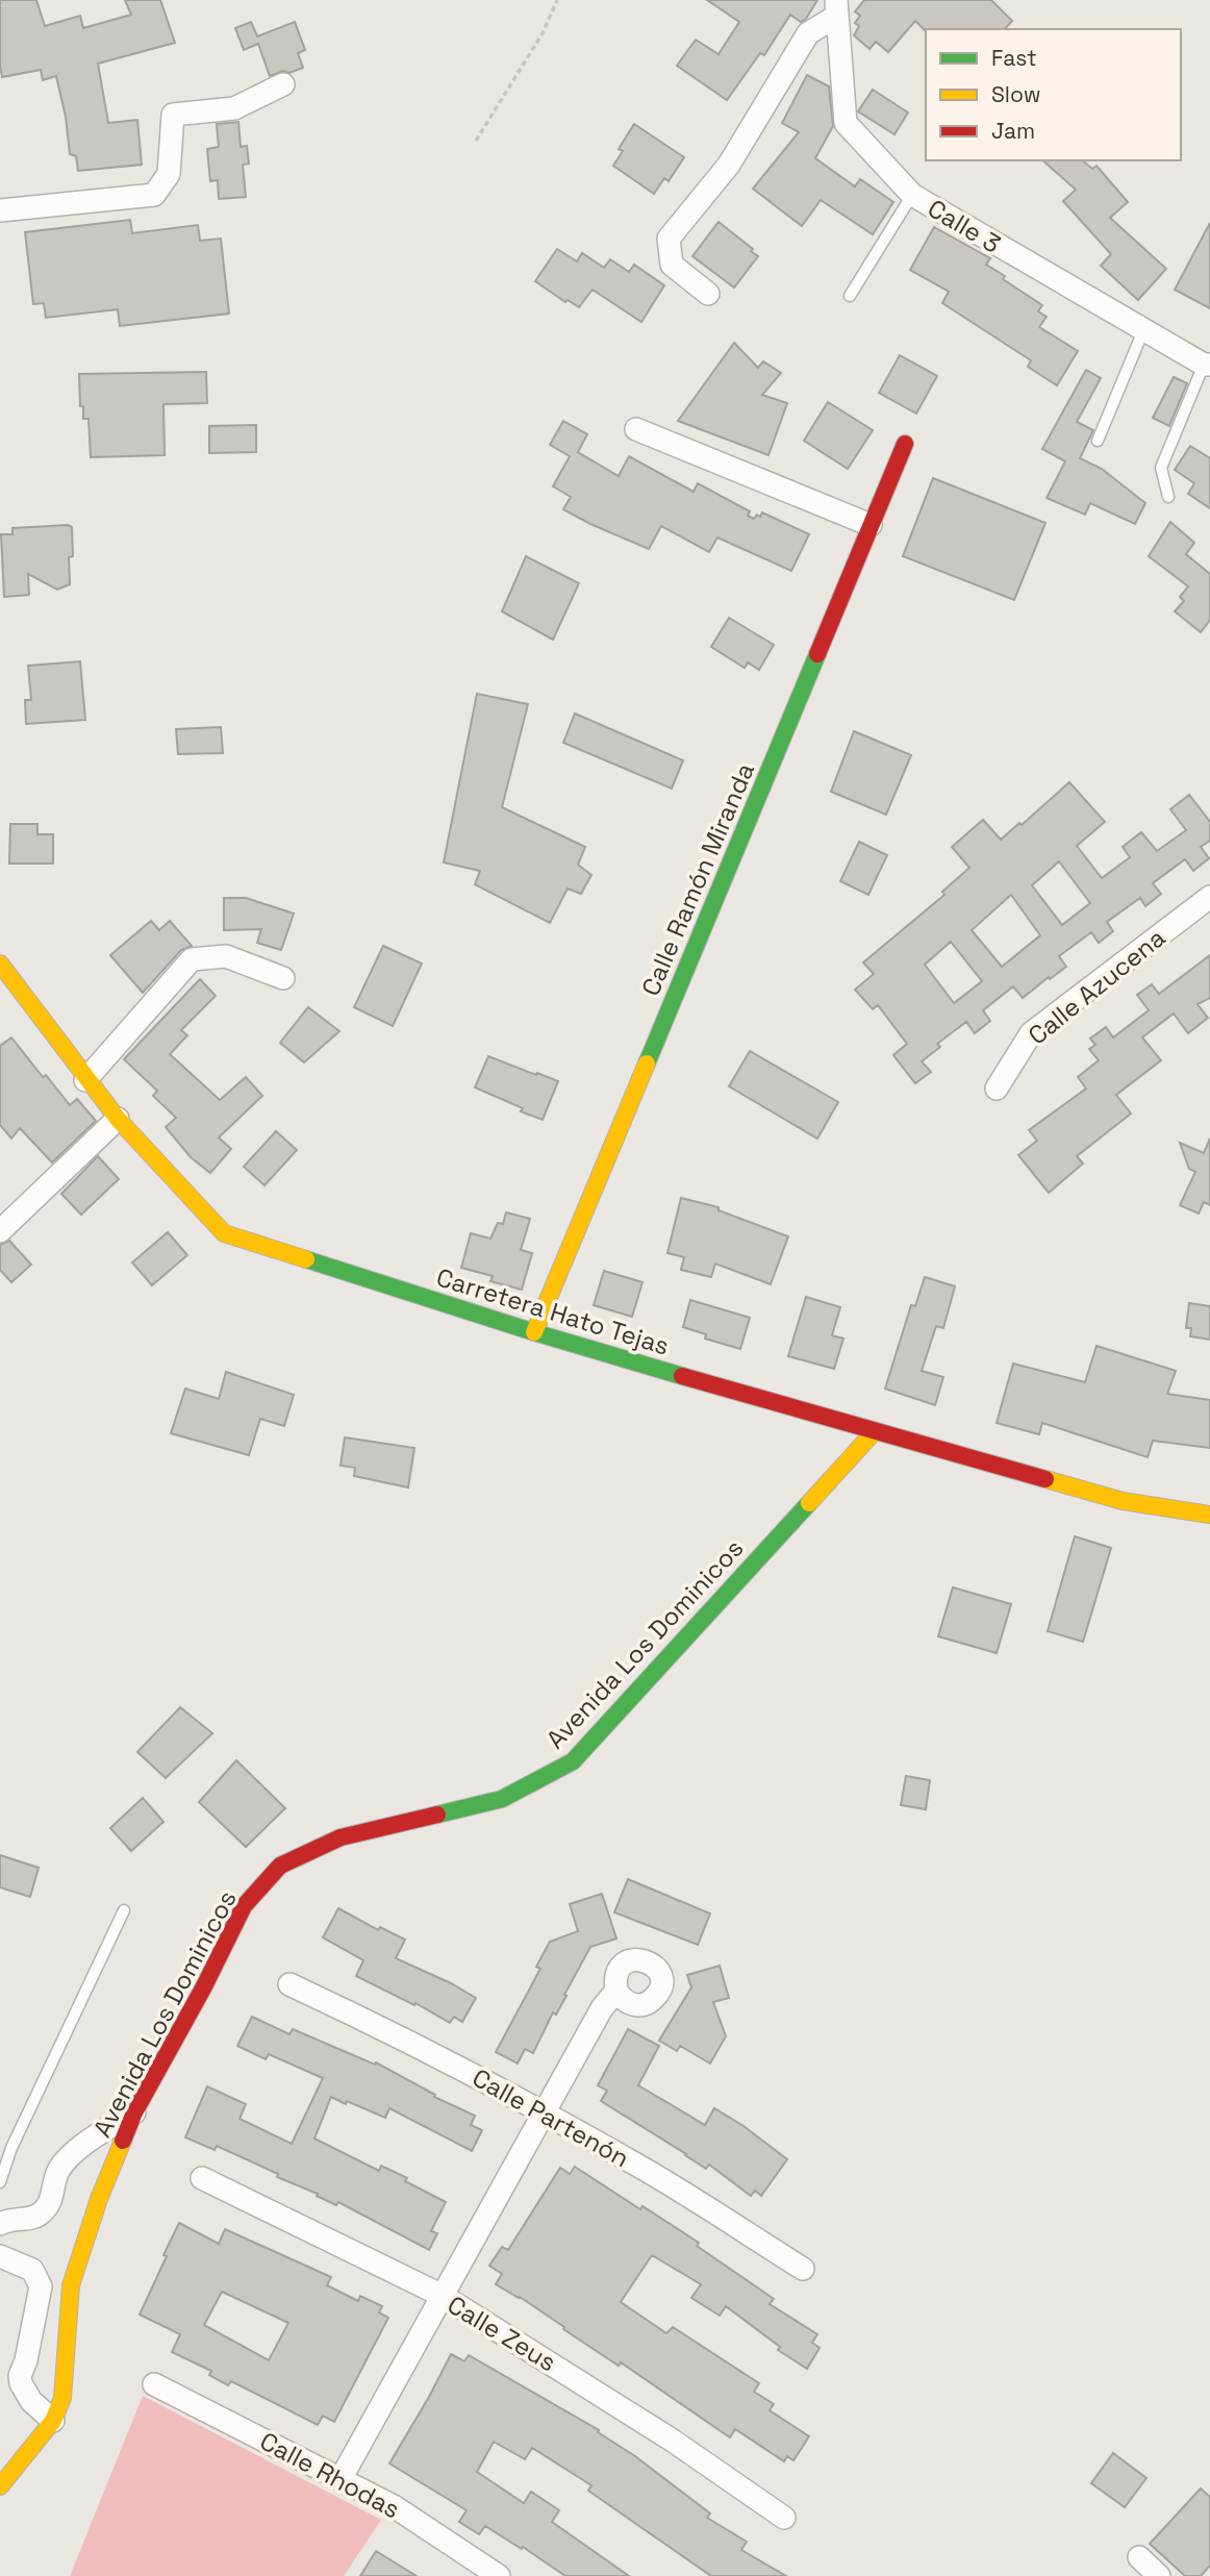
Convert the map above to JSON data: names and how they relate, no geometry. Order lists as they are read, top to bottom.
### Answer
{
  "streets": {
    "street": [
      "Calle 3",
      "Calle Ramón Miranda",
      "Calle Azucena",
      "Carretera Hato Tejas",
      "Avenida Los Dominicos",
      "Calle Partenón",
      "Calle Zeus",
      "Calle Rhodas"
    ]
  },
  "crossings": [
    ["Calle Ramón Miranda", "Carretera Hato Tejas"],
    ["Carretera Hato Tejas", "Avenida Los Dominicos"]
  ],
  "legend": ["Fast", "Slow", "Jam"]
}
